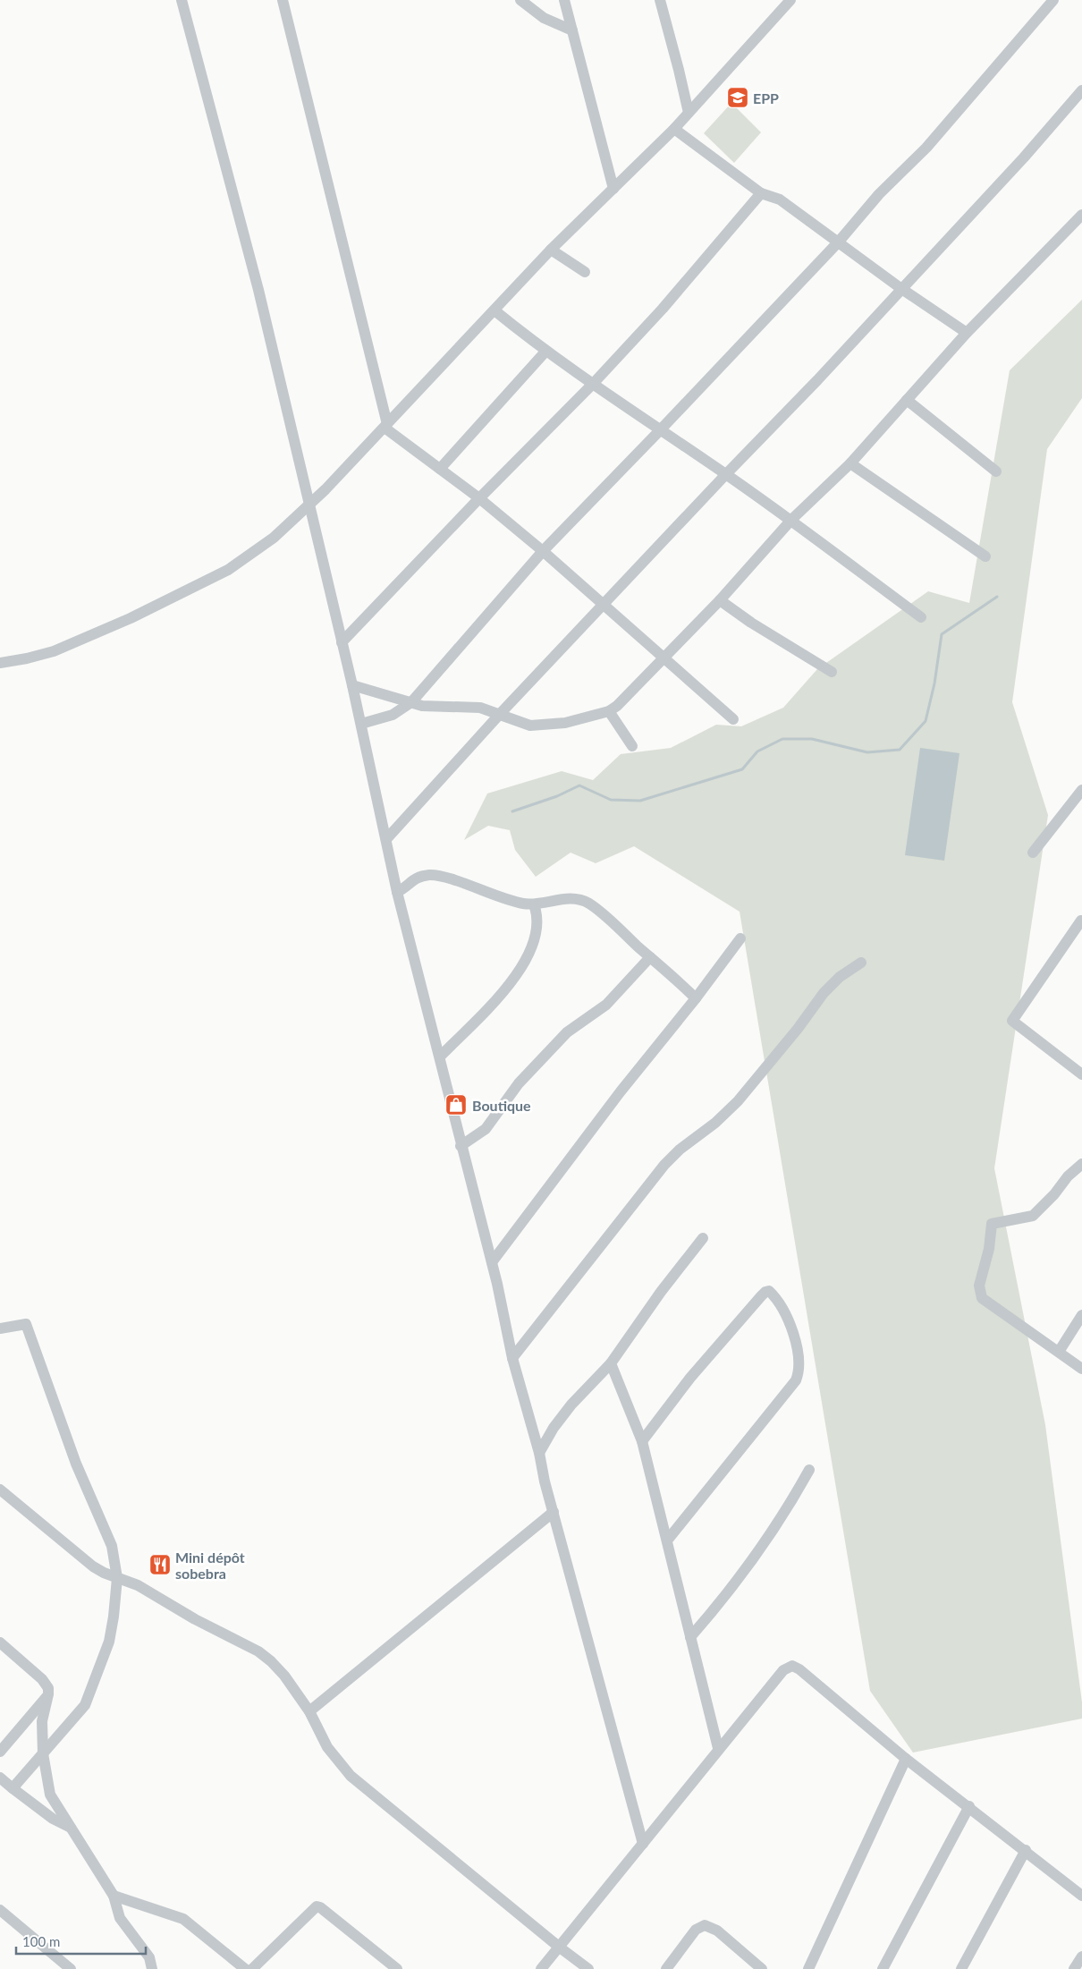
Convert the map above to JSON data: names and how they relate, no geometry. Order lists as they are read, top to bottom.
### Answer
{
  "places": {
    "school or university": ["EPP"],
    "shop": ["Boutique"],
    "restaurant": ["Mini dépôt sobebra"]
  },
  "scale_bar": "100 m"
}
